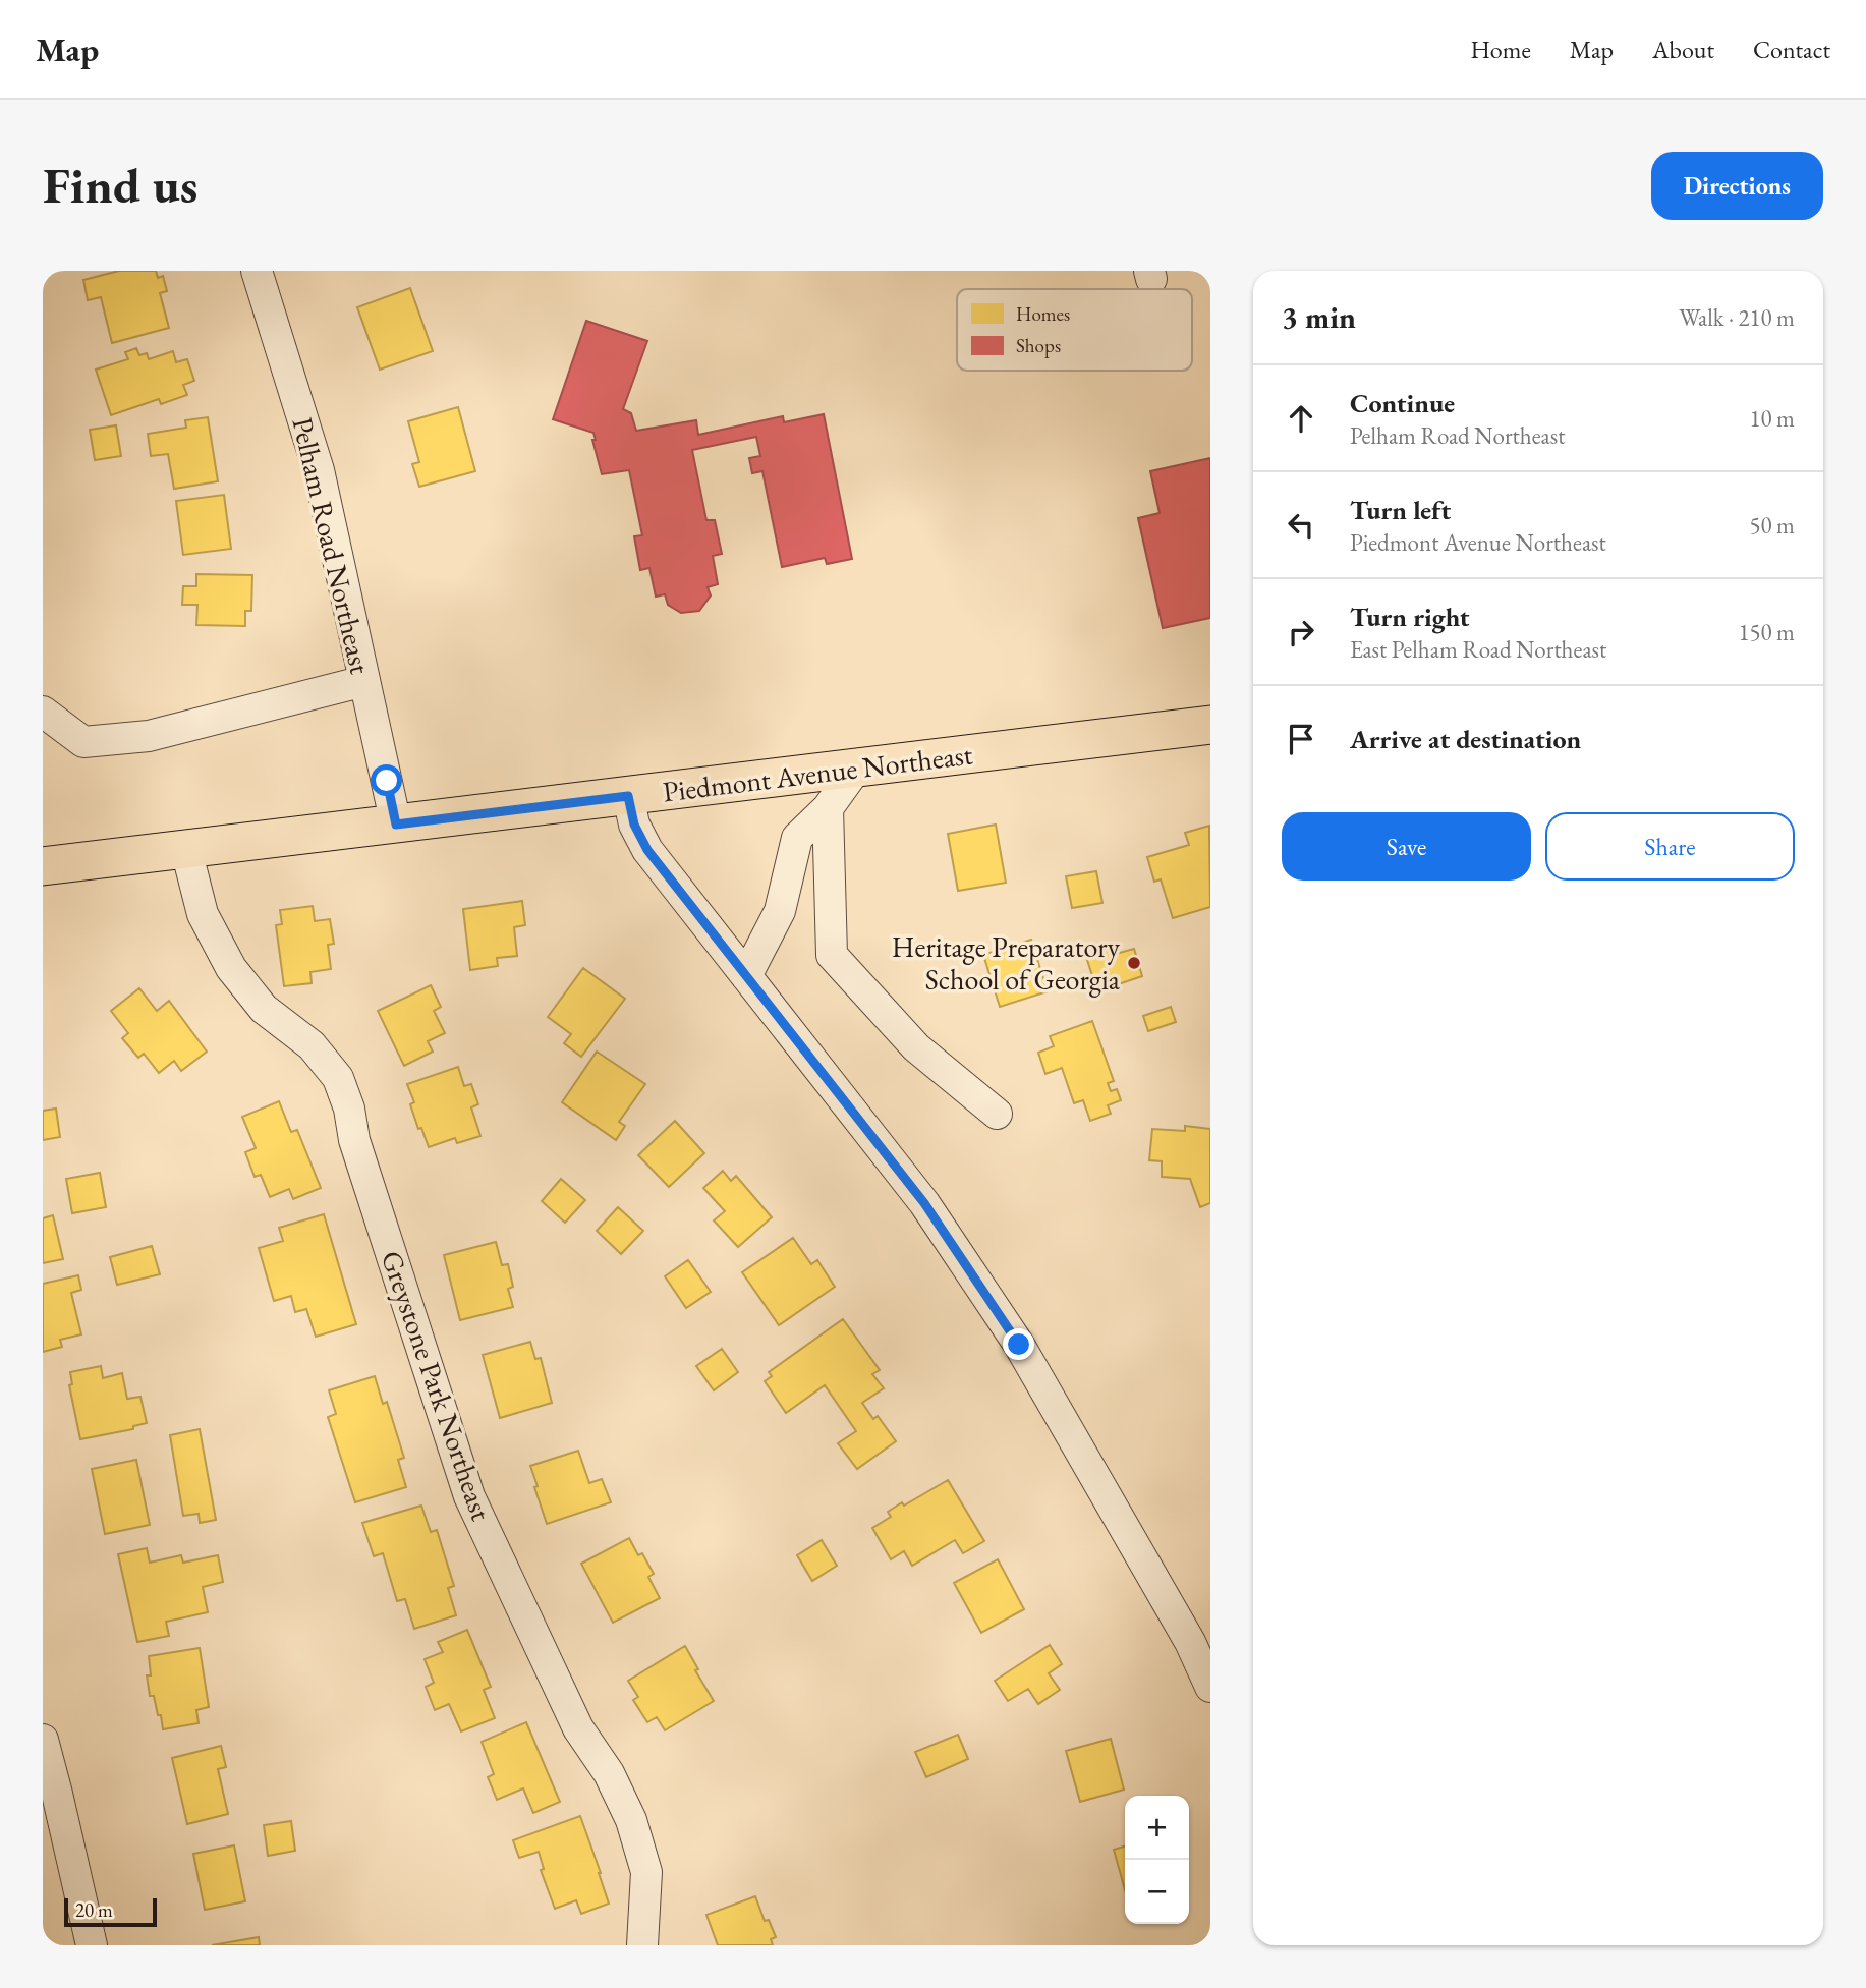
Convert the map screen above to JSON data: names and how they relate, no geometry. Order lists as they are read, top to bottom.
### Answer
{
  "streets": {
    "main road": ["Piedmont Avenue Northeast"],
    "street": ["Pelham Road Northeast", "Greystone Park Northeast"]
  },
  "crossings": [
    ["Pelham Road Northeast", "Piedmont Avenue Northeast"],
    ["Piedmont Avenue Northeast", "Greystone Park Northeast"]
  ],
  "places": ["Heritage Preparatory School of Georgia"],
  "legend": ["Homes", "Shops"],
  "scale_bar": "20 m",
  "page": {
    "header": "Map",
    "nav": [
      "Home",
      "Map",
      "About",
      "Contact"
    ],
    "buttons": [
      "Directions",
      ["Save", "Share"]
    ],
    "title": "Find us",
    "heading": ["3 min", "Walk · 210 m"],
    "list": [
      ["Continue", "Pelham Road Northeast", "10 m"],
      ["Turn left", "Piedmont Avenue Northeast", "50 m"],
      ["Turn right", "East Pelham Road Northeast", "150 m"],
      "Arrive at destination"
    ],
    "map_buttons": ["+", "−"],
    "scale": "20 m"
  }
}
